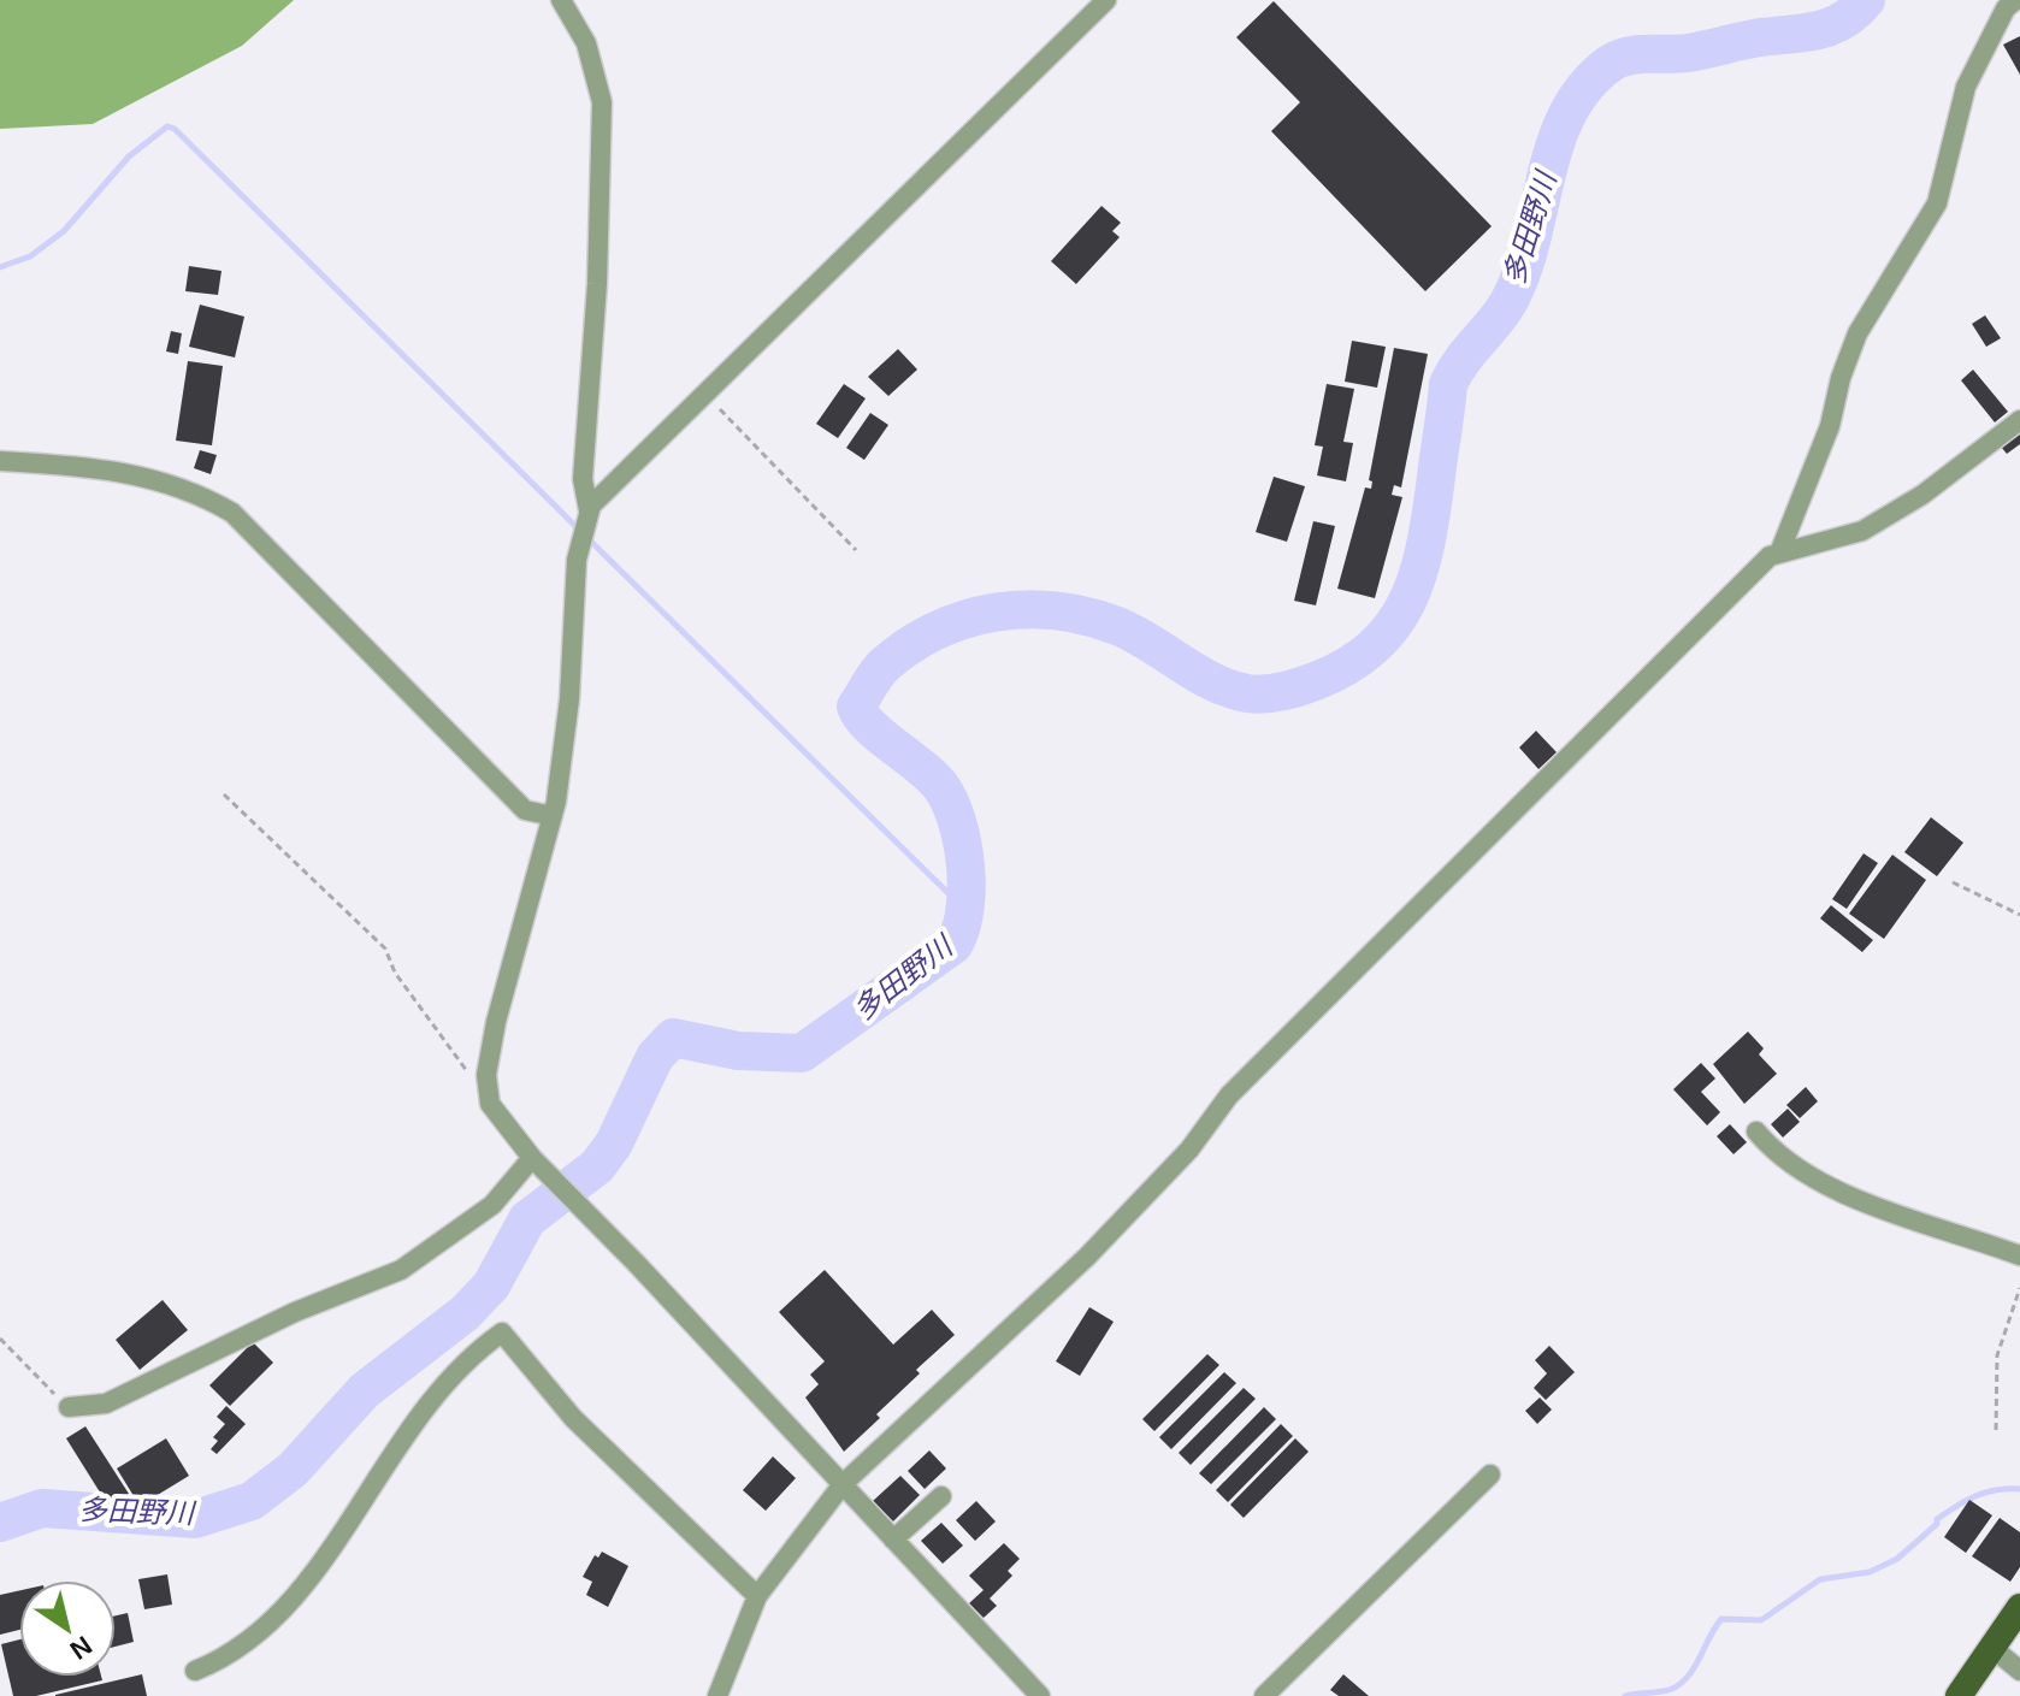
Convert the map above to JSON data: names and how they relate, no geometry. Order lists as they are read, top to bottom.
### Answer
{
  "water": ["多田野川"],
  "north": "bottom right"
}
